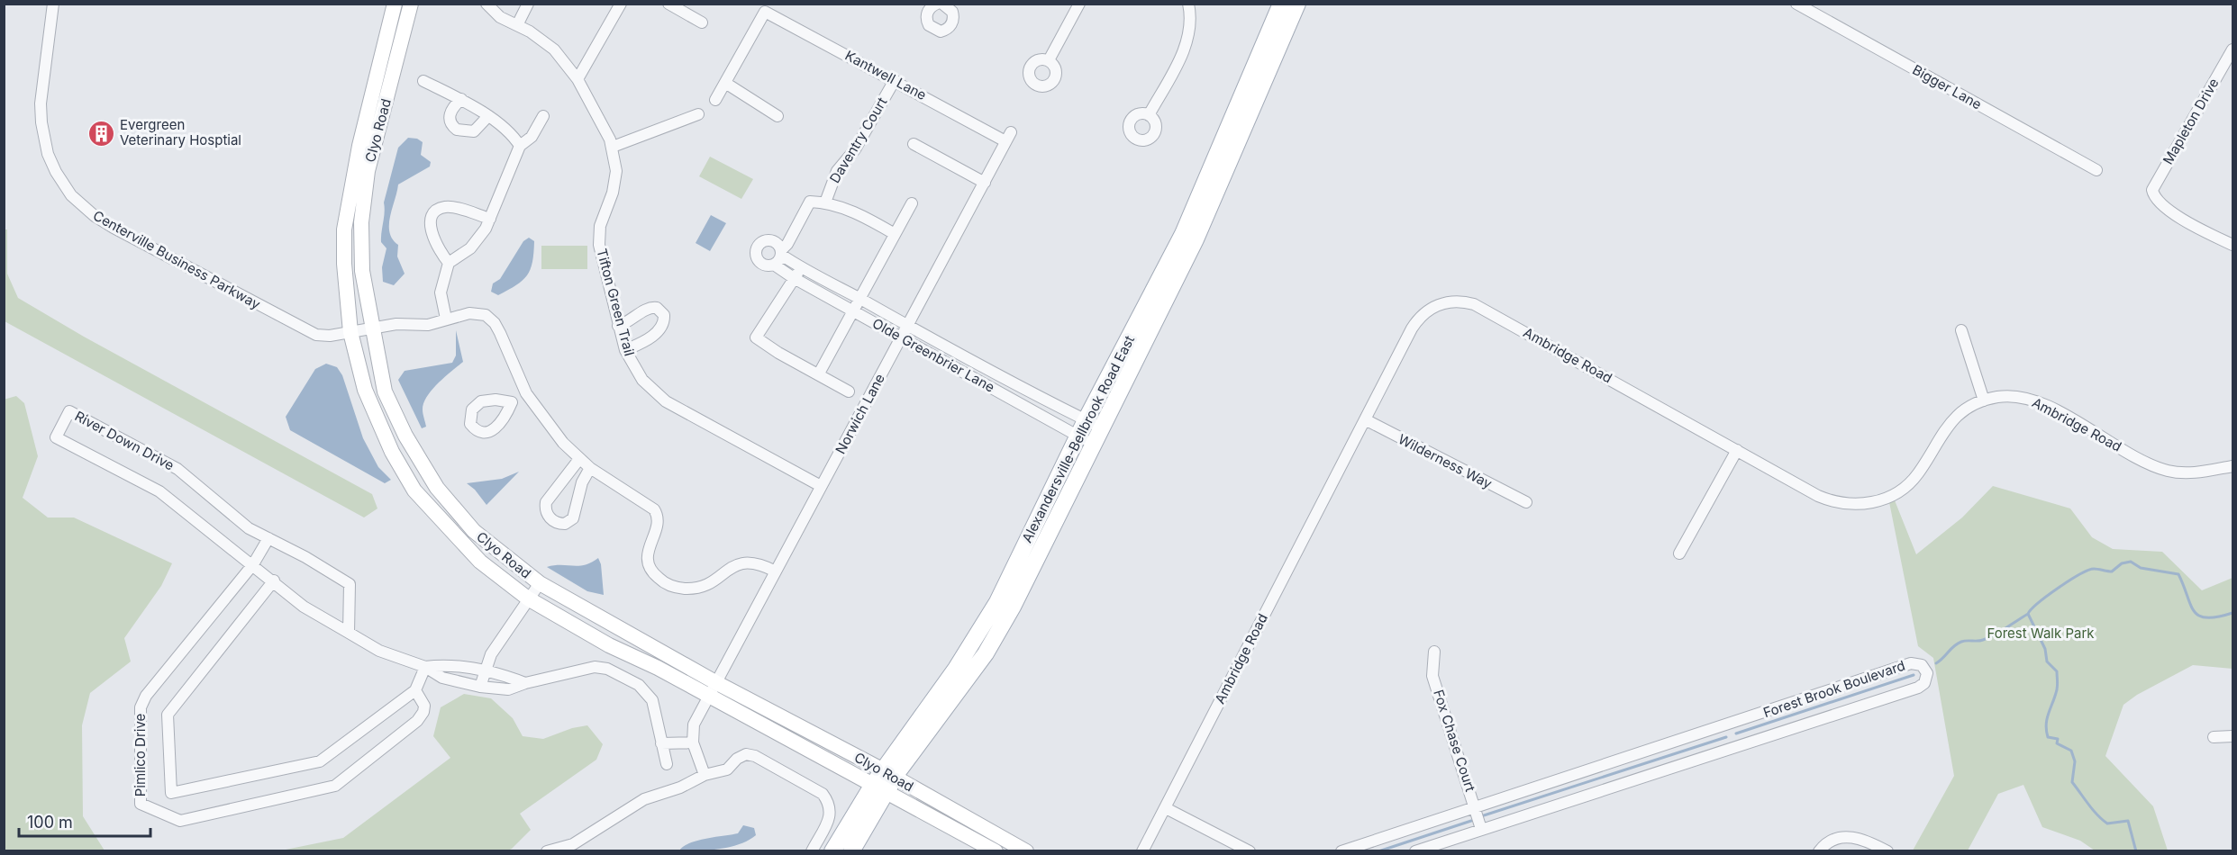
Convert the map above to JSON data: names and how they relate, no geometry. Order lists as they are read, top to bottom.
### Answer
{
  "streets": {
    "main road": ["Alexandersville-Bellbrook Road East"],
    "street": [
      "Kantwell Lane",
      "Bigger Lane",
      "Mapleton Drive",
      "Clyo Road",
      "Daventry Court",
      "Centerville Business Parkway",
      "Tifton Green Trail",
      "Olde Greenbrier Lane",
      "Ambridge Road",
      "Norwich Lane",
      "River Down Drive",
      "Wilderness Way",
      "Forest Brook Boulevard",
      "Fox Chase Court",
      "Pimlico Drive"
    ]
  },
  "crossings": [
    ["Kantwell Lane", "Daventry Court"],
    ["Kantwell Lane", "Norwich Lane"],
    ["Clyo Road", "Centerville Business Parkway"],
    ["Clyo Road", "Norwich Lane"],
    ["Clyo Road", "Alexandersville-Bellbrook Road East"],
    ["Tifton Green Trail", "Norwich Lane"],
    ["Olde Greenbrier Lane", "Norwich Lane"],
    ["Olde Greenbrier Lane", "Alexandersville-Bellbrook Road East"],
    ["Ambridge Road", "Wilderness Way"],
    ["River Down Drive", "Pimlico Drive"],
    ["Forest Brook Boulevard", "Fox Chase Court"]
  ],
  "parks": ["Forest Walk Park"],
  "places": {
    "building": ["Evergreen Veterinary Hosptial"]
  },
  "scale_bar": "100 m"
}
